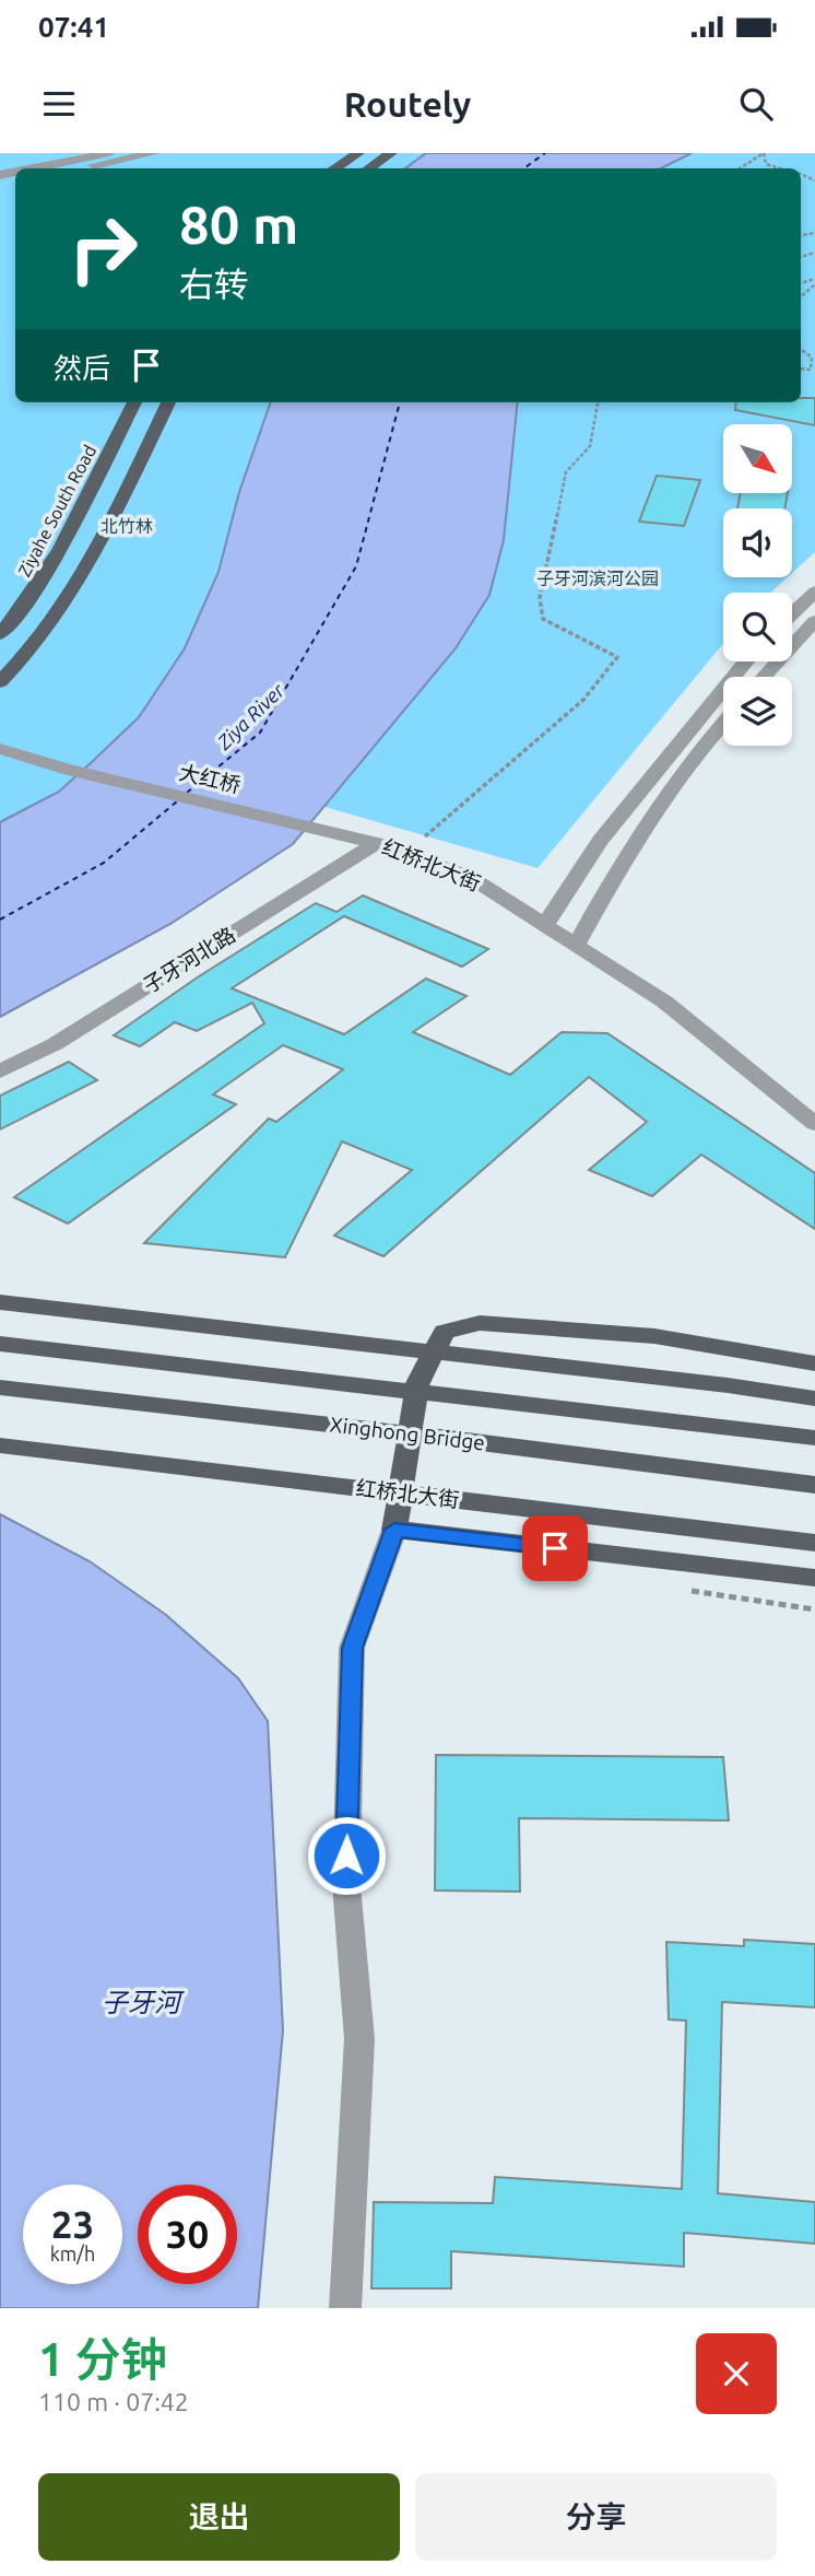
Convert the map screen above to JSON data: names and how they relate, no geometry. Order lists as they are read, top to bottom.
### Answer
{
  "streets": {
    "main road": ["Ziyahe South Road", "红桥北大街", "Xinghong Bridge"],
    "street": ["大红桥", "子牙河北路"]
  },
  "crossings": [
    ["大红桥", "红桥北大街"],
    ["红桥北大街", "子牙河北路"]
  ],
  "water": ["Ziya River", "子牙河"],
  "parks": ["北竹林", "子牙河滨河公园"],
  "north": "bottom right",
  "page": {
    "status": "07:41",
    "header": "Routely",
    "turn": ["80 m", "右转"],
    "then": "然后",
    "speed": "23 km/h",
    "limit": "30",
    "heading": ["1 分钟", "110 m · 07:42"],
    "buttons": ["退出", "分享"]
  }
}
